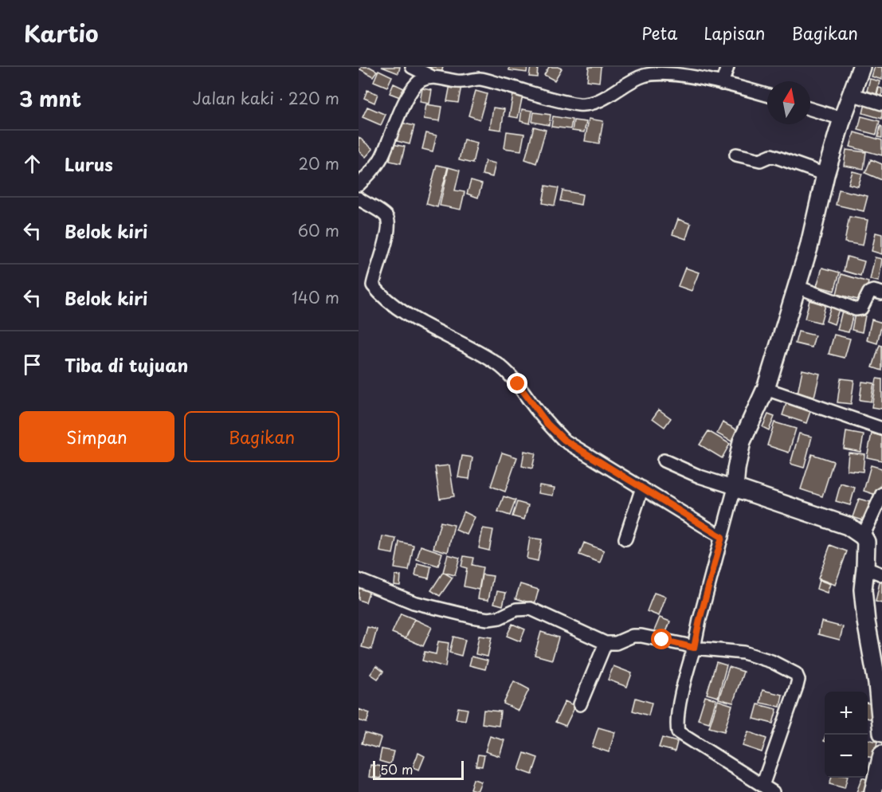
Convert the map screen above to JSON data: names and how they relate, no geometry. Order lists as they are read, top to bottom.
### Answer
{
  "scale_bar": "50 m",
  "north": "top",
  "page": {
    "header": "Kartio",
    "nav": ["Peta", "Lapisan", "Bagikan"],
    "heading": ["3 mnt", "Jalan kaki · 220 m"],
    "list": [
      ["Lurus", "20 m"],
      ["Belok kiri", "60 m"],
      ["Belok kiri", "140 m"],
      "Tiba di tujuan"
    ],
    "buttons": ["Simpan", "Bagikan"],
    "map_buttons": ["+", "−"],
    "scale": "50 m"
  }
}
